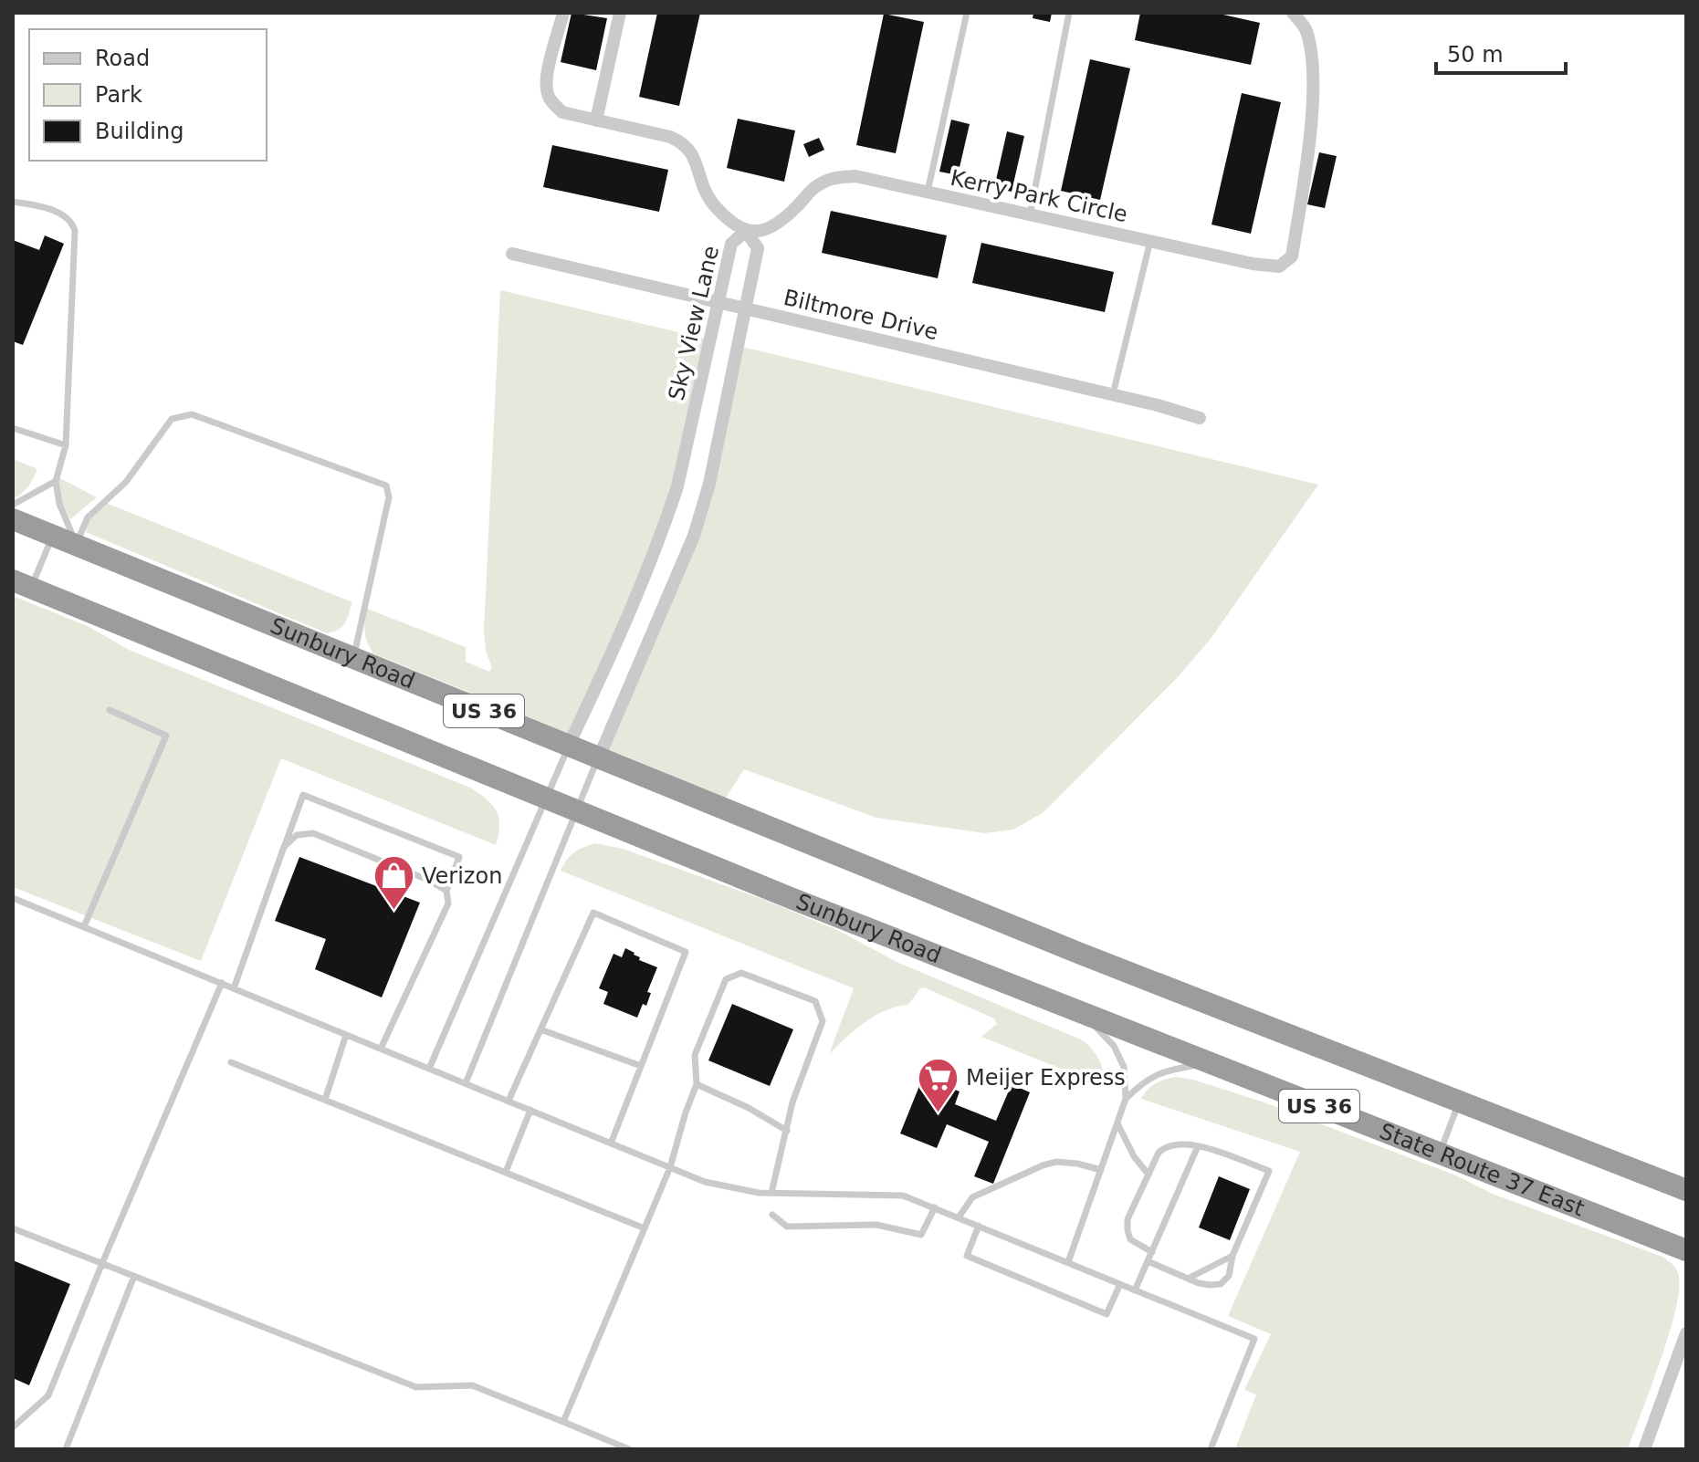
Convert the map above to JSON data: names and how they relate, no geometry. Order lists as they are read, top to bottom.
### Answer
{
  "streets": {
    "highway": ["Sunbury Road", "US 36", "State Route 37 East"],
    "street": ["Kerry Park Circle", "Biltmore Drive", "Sky View Lane"]
  },
  "crossings": [
    ["Kerry Park Circle", "Sky View Lane"],
    ["Biltmore Drive", "Sky View Lane"],
    ["Sky View Lane", "Sunbury Road"],
    ["Sunbury Road", "US 36"],
    ["Sunbury Road", "State Route 37 East"]
  ],
  "places": {
    "shop": ["Verizon"],
    "supermarket": ["Meijer Express"]
  },
  "legend": ["Road", "Park", "Building"],
  "scale_bar": "50 m"
}
